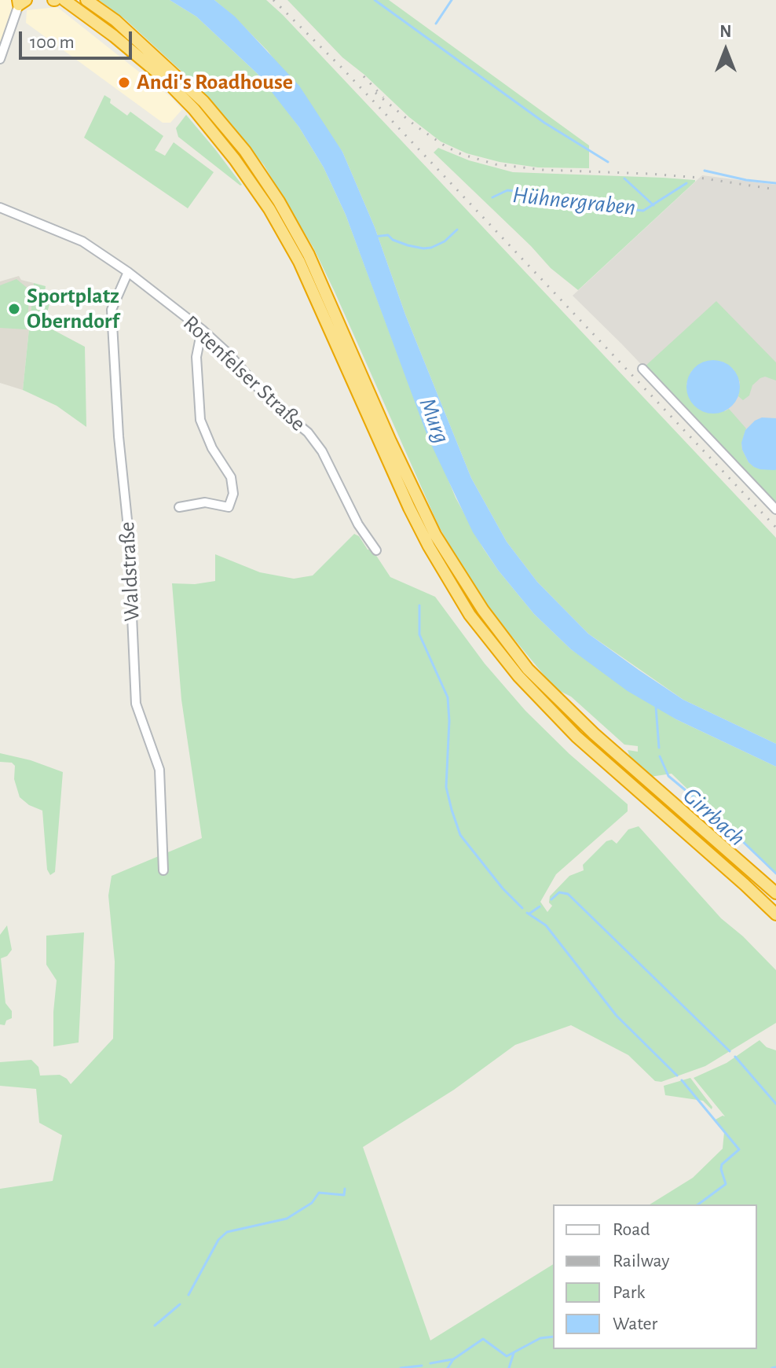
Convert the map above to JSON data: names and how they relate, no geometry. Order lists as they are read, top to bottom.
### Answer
{
  "streets": {
    "street": ["Rotenfelser Straße", "Waldstraße"]
  },
  "crossings": [
    ["Rotenfelser Straße", "Waldstraße"]
  ],
  "water": ["Hühnergraben", "Murg", "Girrbach"],
  "places": ["Andi's Roadhouse", "Sportplatz Oberndorf"],
  "legend": [
    "Road",
    "Railway",
    "Park",
    "Water"
  ],
  "scale_bar": "100 m",
  "north": "top"
}
